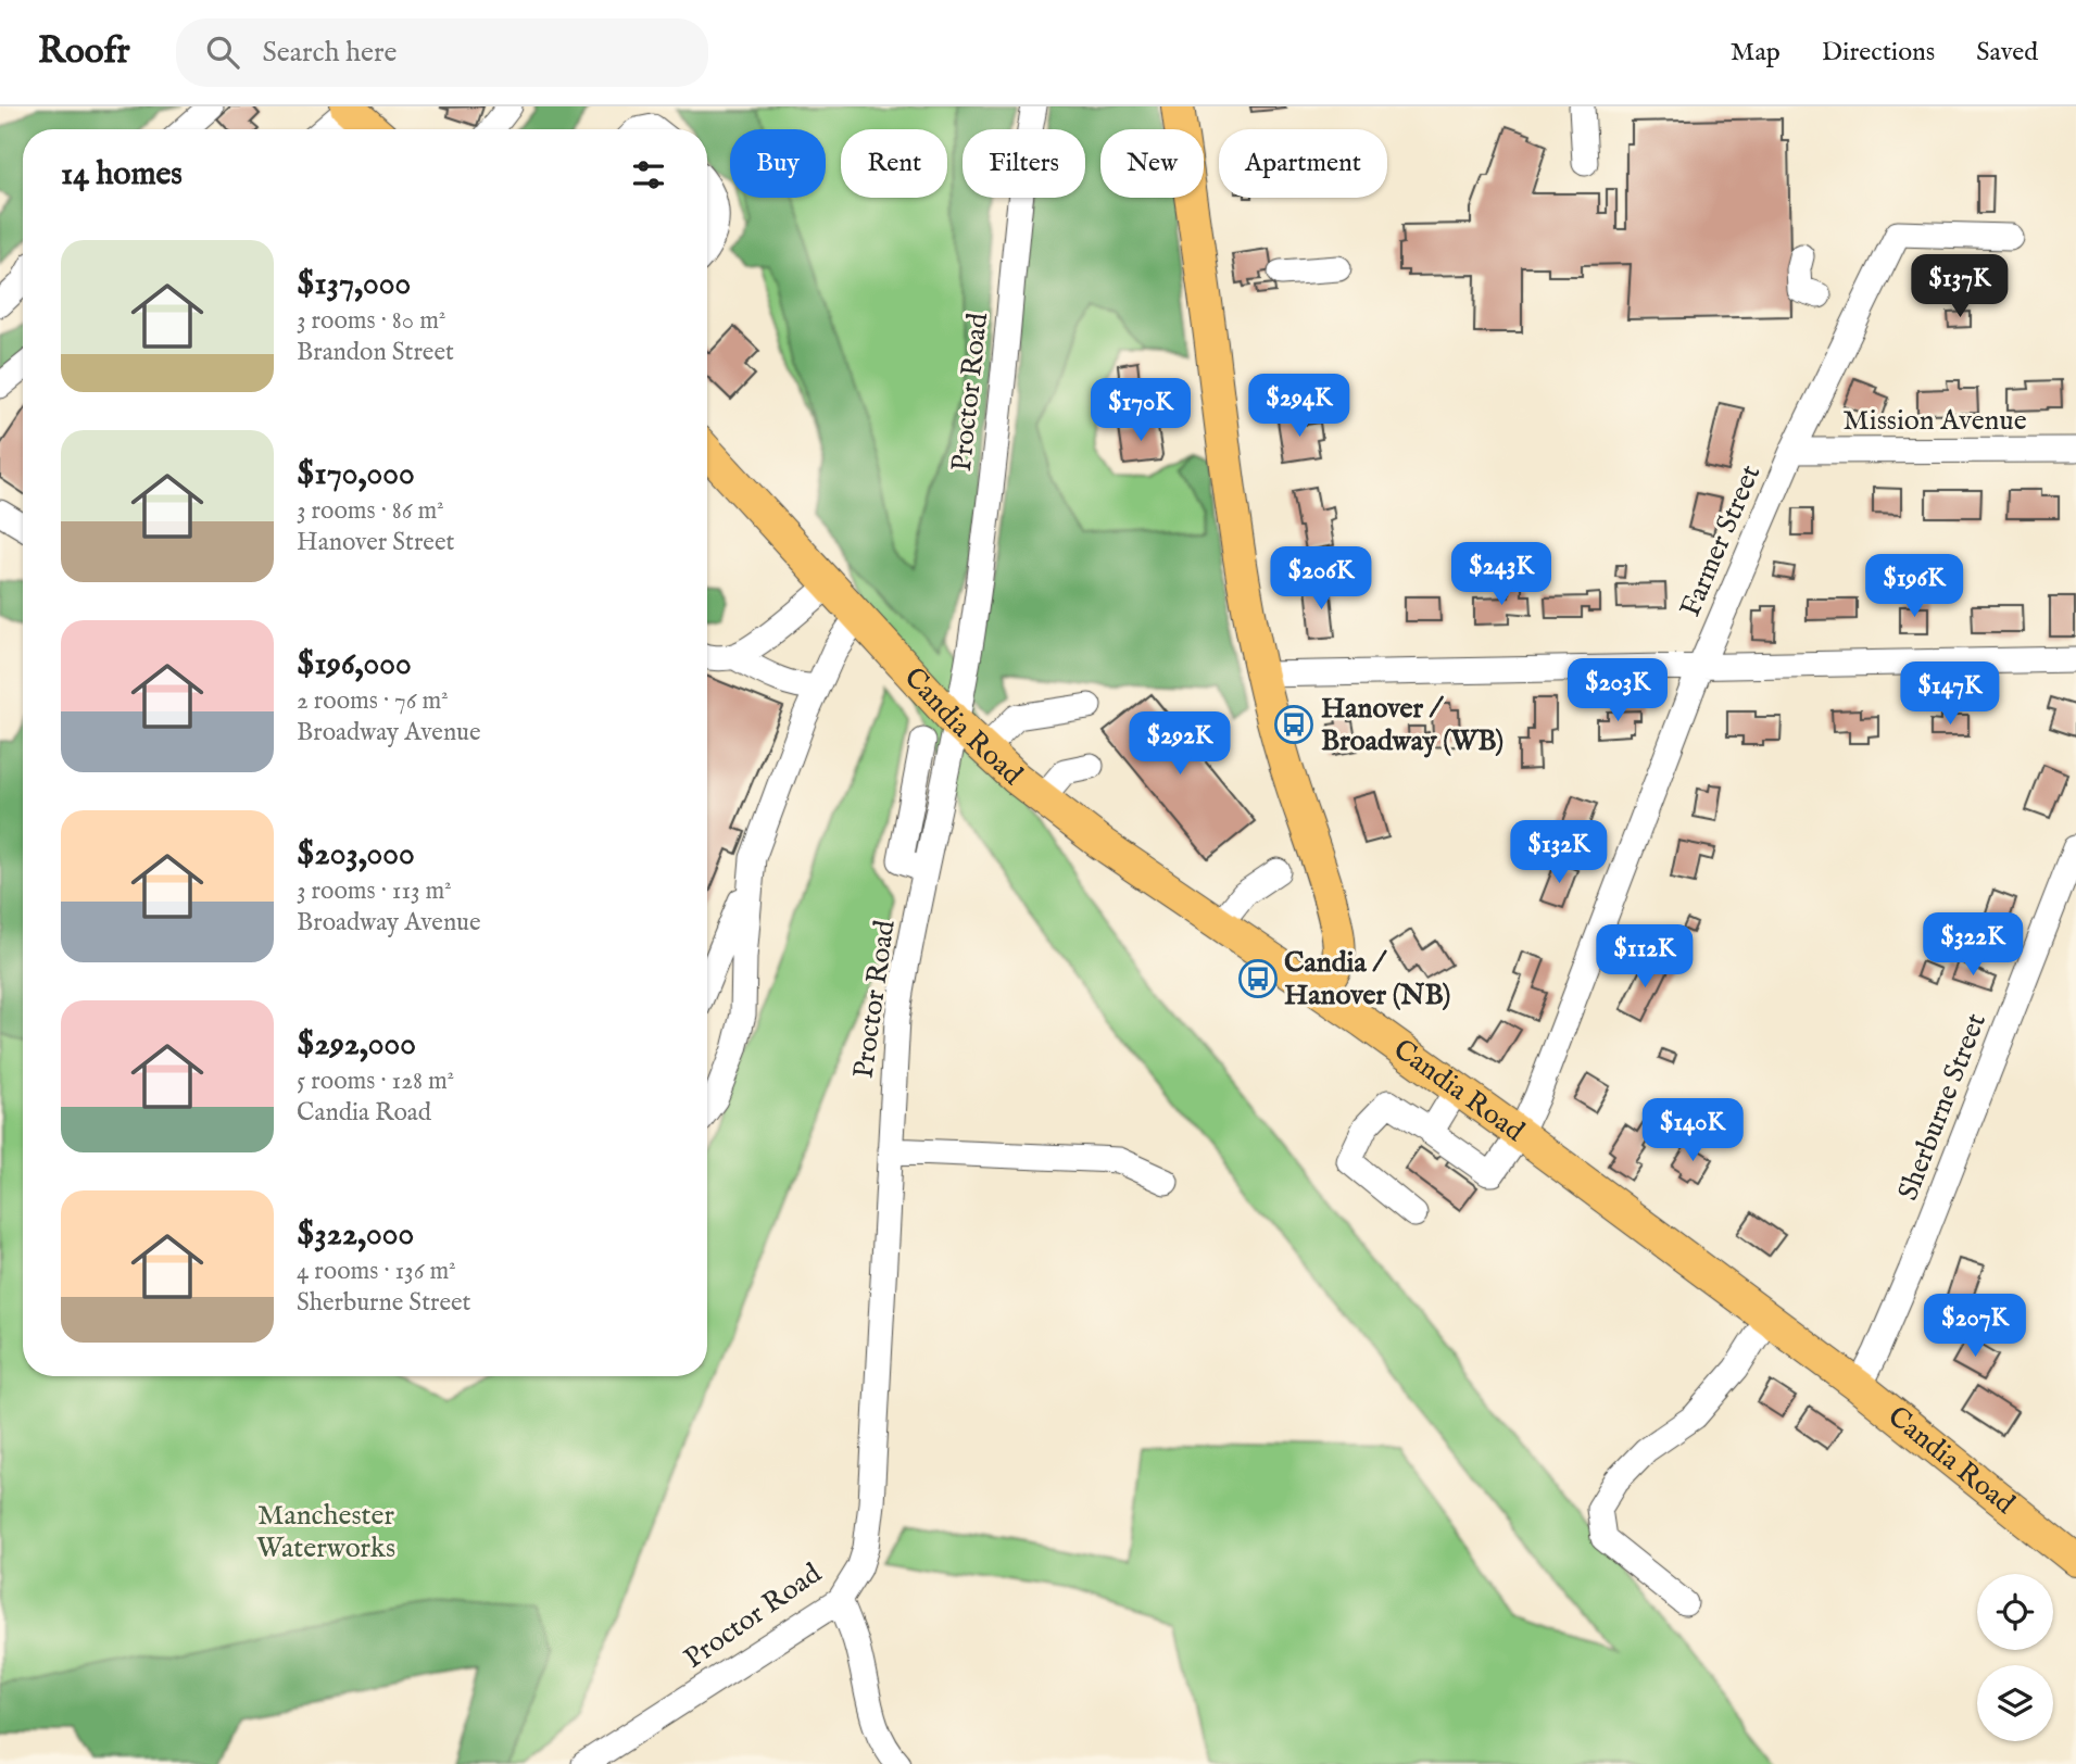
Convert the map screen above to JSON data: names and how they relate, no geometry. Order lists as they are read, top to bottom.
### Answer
{
  "streets": {
    "main road": ["Candia Road"],
    "street": [
      "Proctor Road",
      "Mission Avenue",
      "Farmer Street",
      "Sherburne Street"
    ]
  },
  "crossings": [
    ["Proctor Road", "Candia Road"],
    ["Mission Avenue", "Farmer Street"],
    ["Farmer Street", "Candia Road"],
    ["Candia Road", "Sherburne Street"]
  ],
  "parks": ["Manchester Waterworks"],
  "places": {
    "bus stop": ["Hanover / Broadway (WB)", "Candia / Hanover (NB)"]
  },
  "page": {
    "header": "Roofr",
    "search": "Search here",
    "nav": ["Map", "Directions", "Saved"],
    "chip": [
      "Buy",
      "Rent",
      "Filters",
      "New",
      "Apartment"
    ],
    "heading": "14 homes",
    "list": [
      {
        "name": "$137,000",
        "note": "3 rooms · 80 m² · Brandon Street"
      },
      {
        "name": "$170,000",
        "note": "3 rooms · 86 m² · Hanover Street"
      },
      {
        "name": "$196,000",
        "note": "2 rooms · 76 m² · Broadway Avenue"
      },
      {
        "name": "$203,000",
        "note": "3 rooms · 113 m² · Broadway Avenue"
      },
      {
        "name": "$292,000",
        "note": "5 rooms · 128 m² · Candia Road"
      },
      {
        "name": "$322,000",
        "note": "4 rooms · 136 m² · Sherburne Street"
      }
    ],
    "price": [
      "$137K",
      "$294K",
      "$170K",
      "$243K",
      "$206K",
      "$196K",
      "$203K",
      "$147K",
      "$292K",
      "$132K",
      "$322K",
      "$112K",
      "$140K",
      "$207K"
    ]
  }
}
